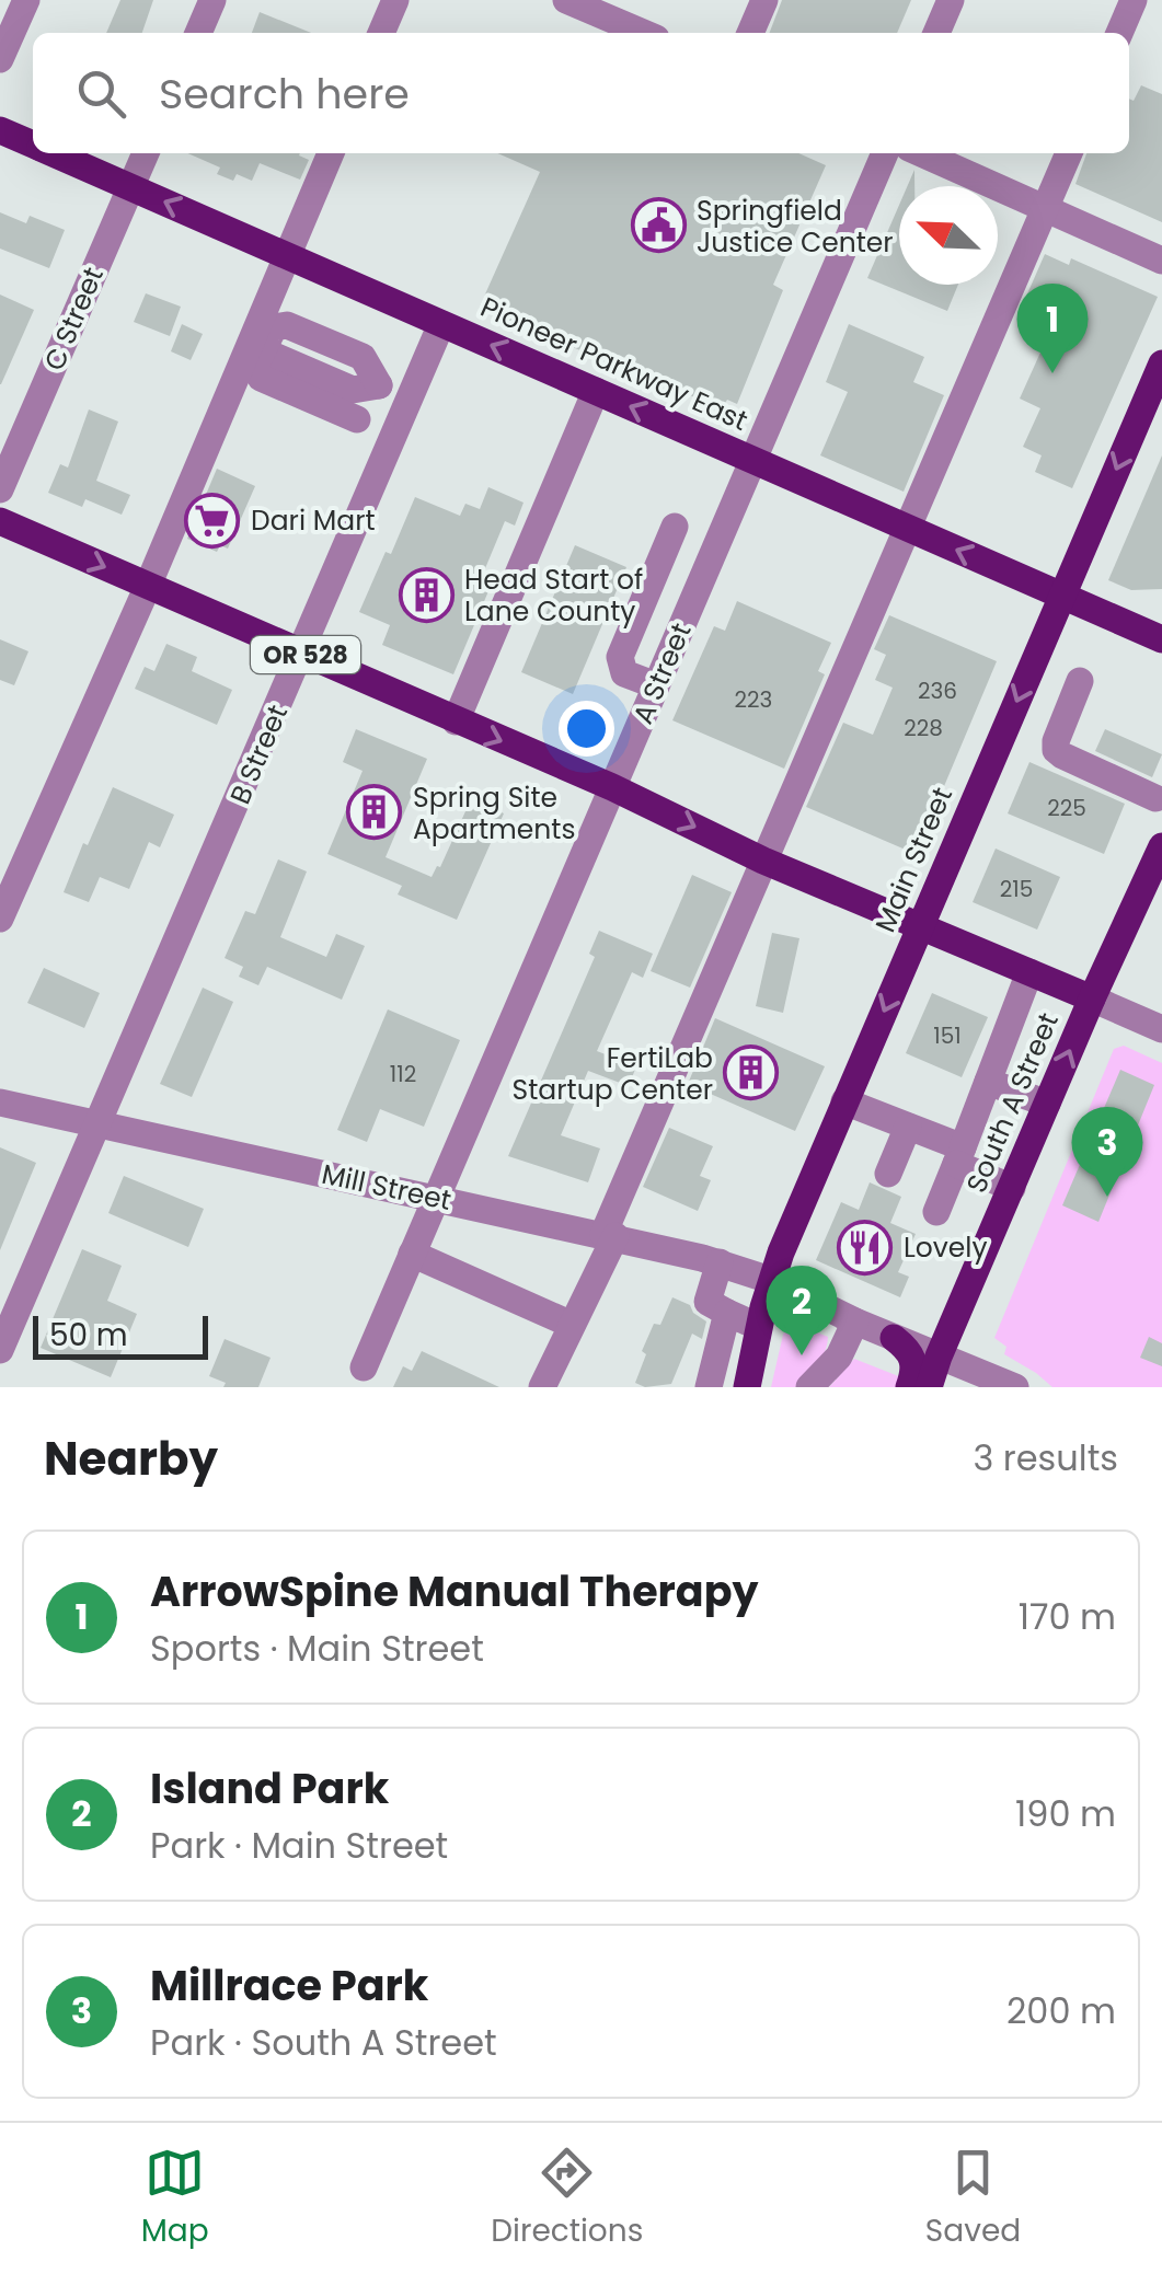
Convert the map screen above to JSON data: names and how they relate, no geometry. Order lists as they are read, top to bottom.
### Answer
{
  "streets": {
    "main road": [
      "Pioneer Parkway East",
      "OR 528",
      "Main Street",
      "South A Street"
    ],
    "street": [
      "C Street",
      "A Street",
      "B Street",
      "Mill Street"
    ]
  },
  "crossings": [
    ["C Street", "Pioneer Parkway East"],
    ["Pioneer Parkway East", "A Street"],
    ["Pioneer Parkway East", "B Street"],
    ["Pioneer Parkway East", "Main Street"],
    ["OR 528", "A Street"],
    ["OR 528", "B Street"],
    ["OR 528", "Main Street"],
    ["OR 528", "South A Street"],
    ["A Street", "Mill Street"],
    ["B Street", "Mill Street"],
    ["Main Street", "Mill Street"],
    ["South A Street", "Mill Street"]
  ],
  "one_way": ["Pioneer Parkway East", "Main Street"],
  "places": {
    "public building": ["Springfield Justice Center"],
    "supermarket": ["Dari Mart"],
    "building": ["Head Start of Lane County", "Spring Site Apartments", "FertiLab Startup Center"],
    "restaurant": ["Lovely"]
  },
  "house_numbers": [
    "236",
    "223",
    "228",
    "225",
    "215",
    "151",
    "112"
  ],
  "scale_bar": "50 m",
  "north": "top left",
  "page": {
    "search": "Search here",
    "pins": ["1", "3", "2"],
    "scale": "50 m",
    "heading": ["Nearby", "3 results"],
    "list": [
      {
        "mark": "1",
        "name": "ArrowSpine Manual Therapy",
        "note": "Sports · Main Street",
        "value": "170 m"
      },
      {
        "mark": "2",
        "name": "Island Park",
        "note": "Park · Main Street",
        "value": "190 m"
      },
      {
        "mark": "3",
        "name": "Millrace Park",
        "note": "Park · South A Street",
        "value": "200 m"
      }
    ],
    "nav": ["Map", "Directions", "Saved"]
  }
}
